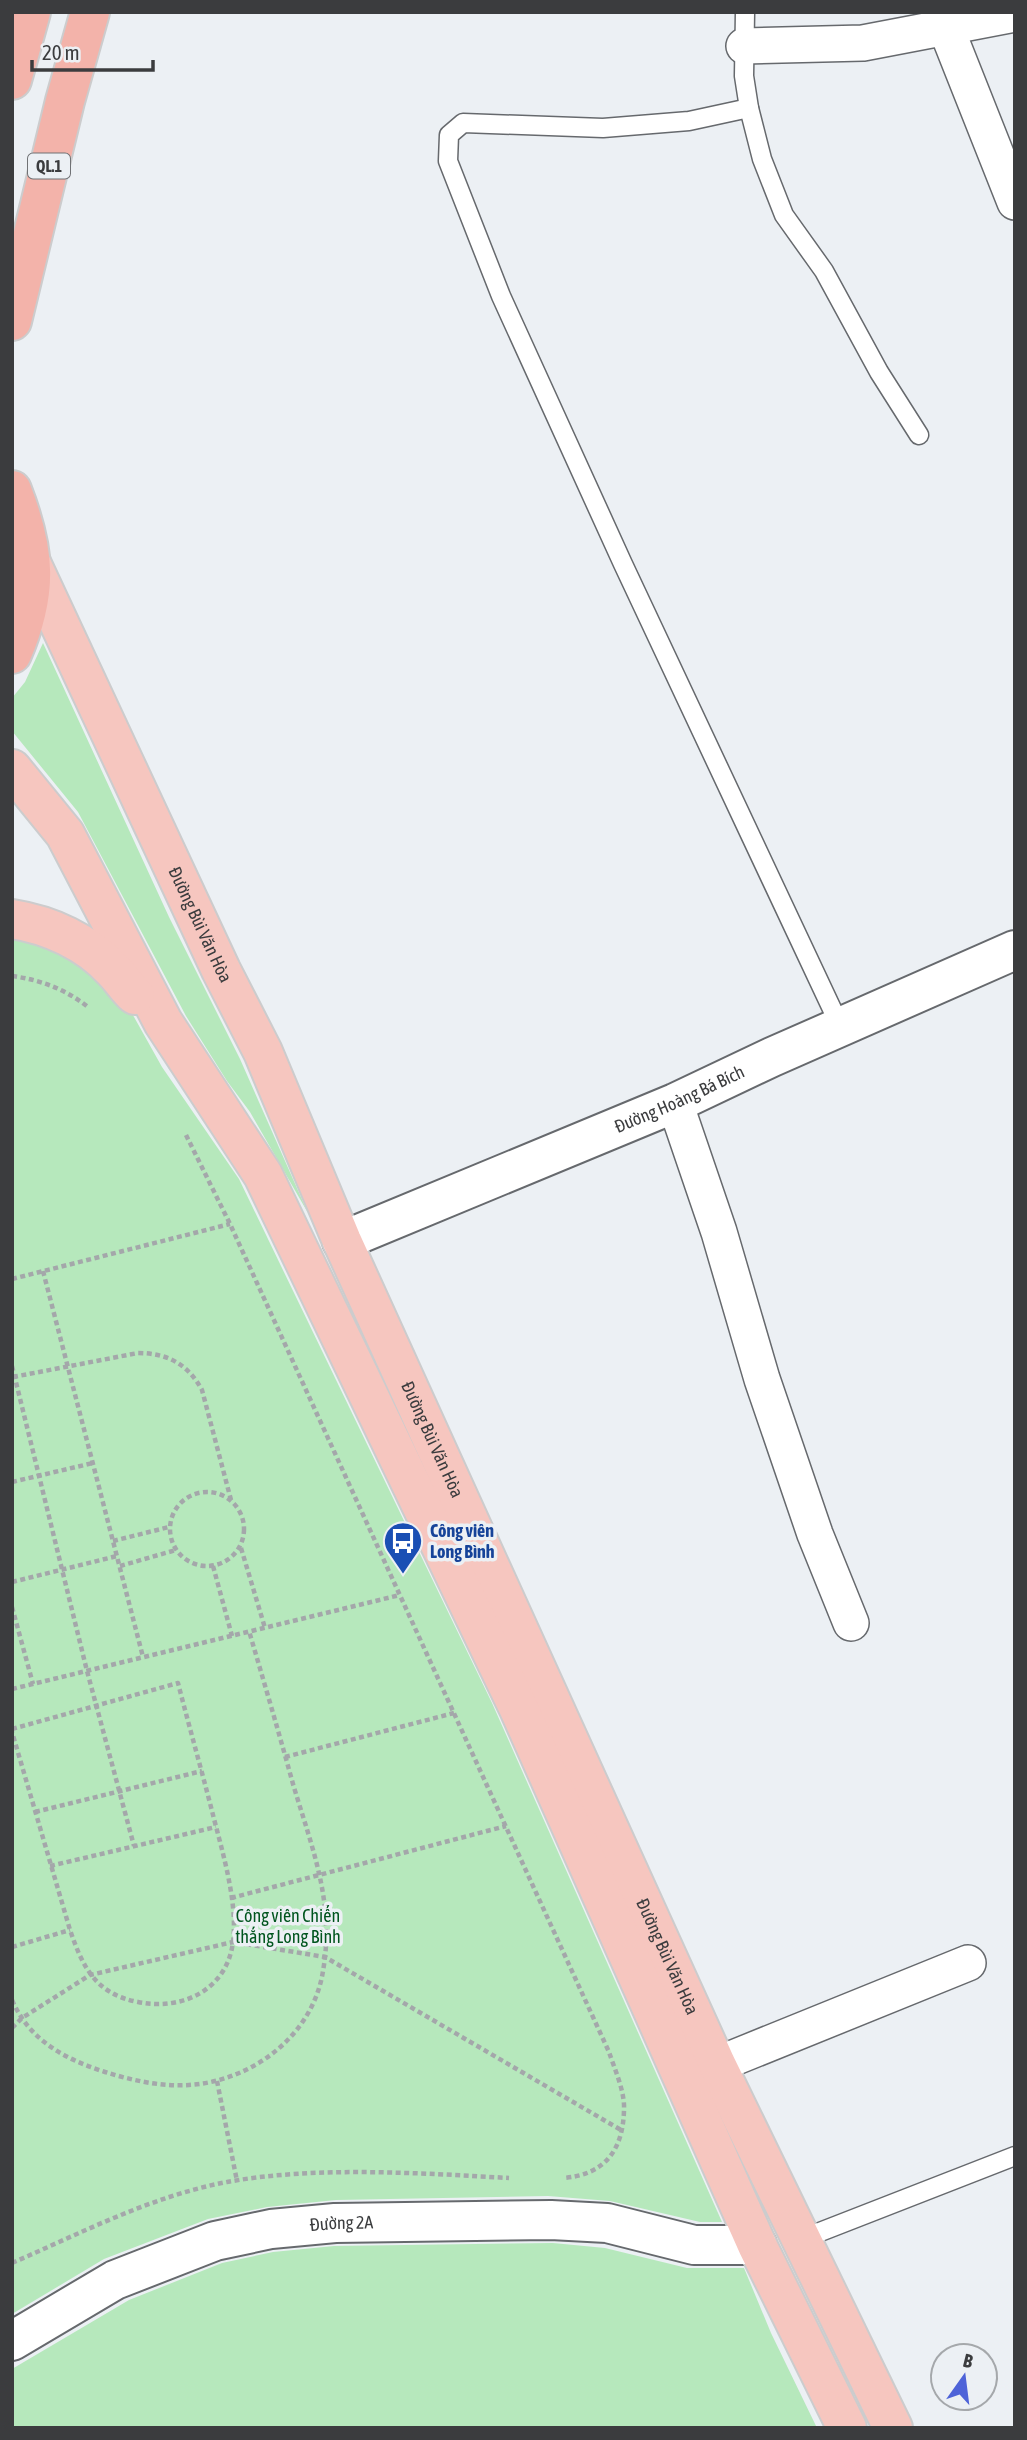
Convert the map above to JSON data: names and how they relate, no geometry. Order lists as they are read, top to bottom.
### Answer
{
  "streets": {
    "highway": ["QL.1"],
    "main road": ["Đường Bùi Văn Hòa"],
    "street": ["Đường Hoàng Bá Bích", "Đường 2A"]
  },
  "crossings": [
    ["Đường Bùi Văn Hòa", "Đường Hoàng Bá Bích"],
    ["Đường Bùi Văn Hòa", "Đường 2A"]
  ],
  "parks": ["Công viên Chiến thắng Long Bình"],
  "places": {
    "bus stop": ["Công viên Long Bình"]
  },
  "scale_bar": "20 m",
  "north": "top"
}
